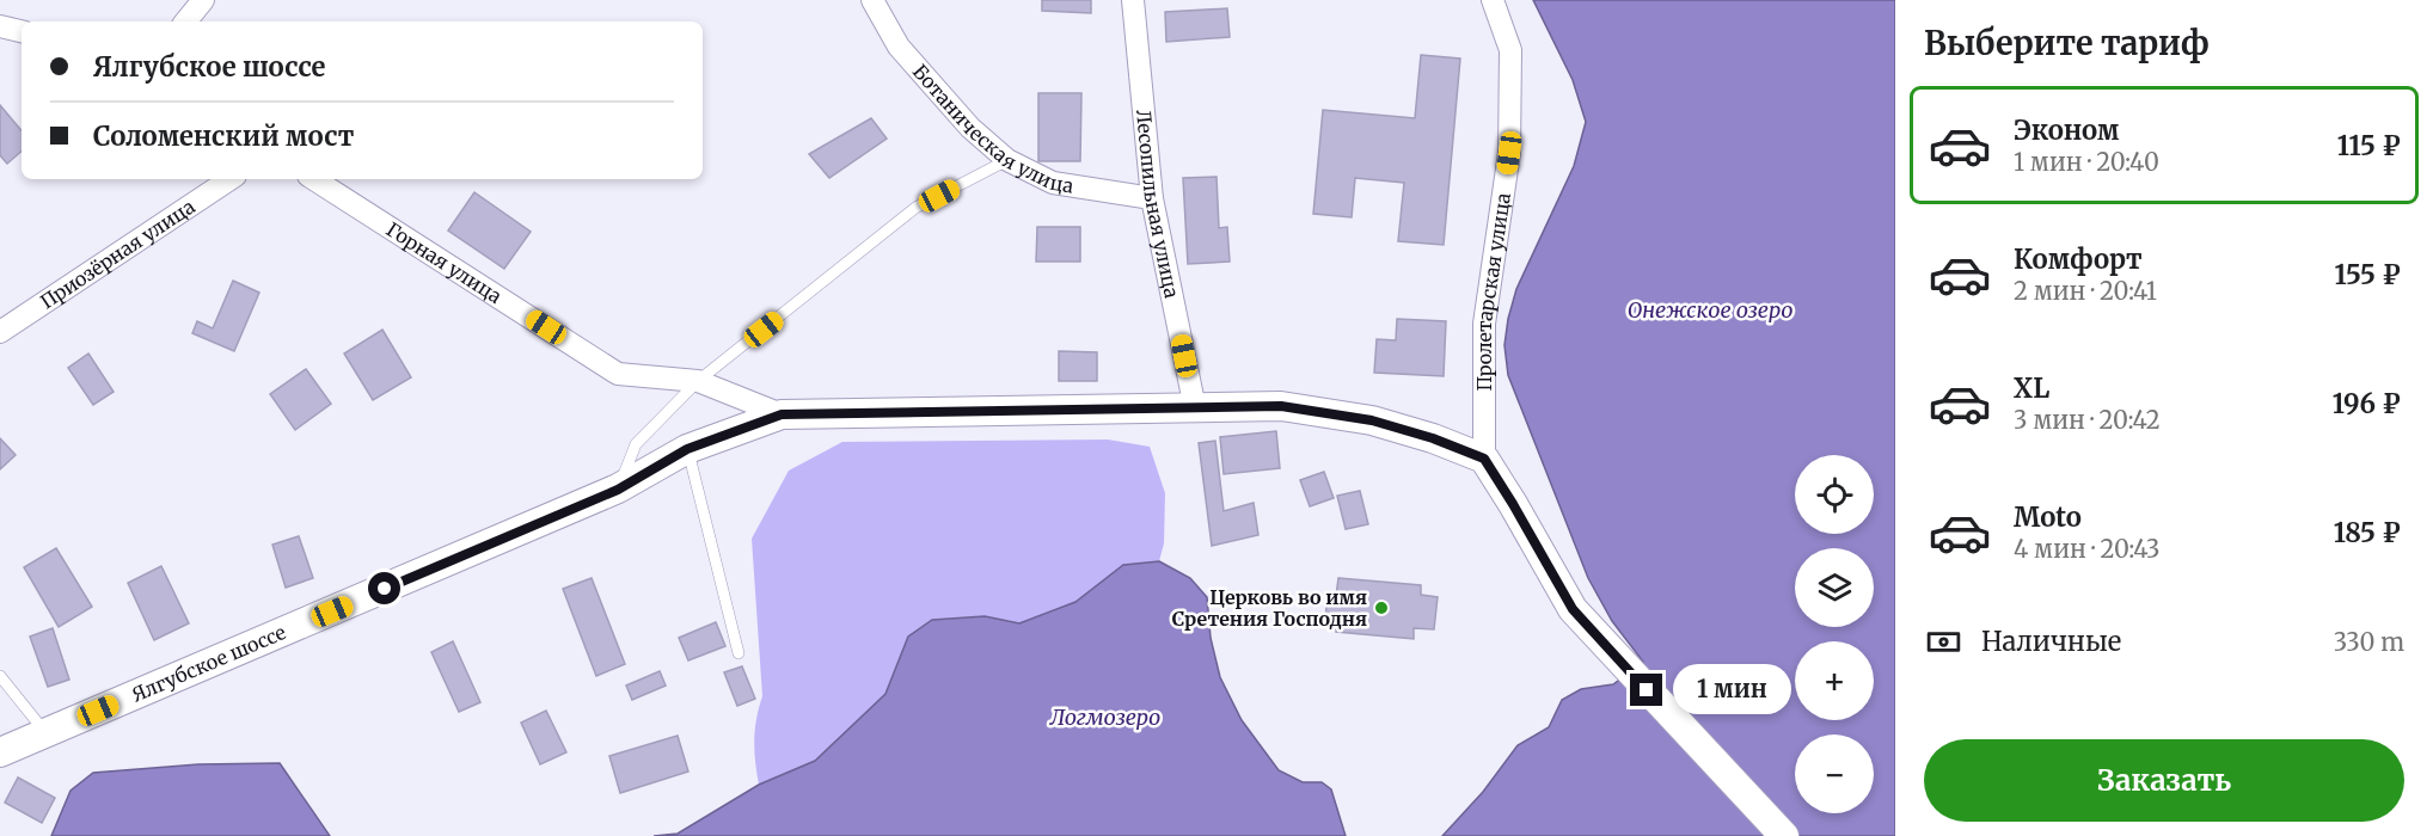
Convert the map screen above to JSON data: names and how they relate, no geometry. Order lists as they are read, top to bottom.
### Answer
{
  "streets": {
    "street": [
      "Ботаническая улица",
      "Лесопильная улица",
      "Приозёрная улица",
      "Горная улица",
      "Пролетарская улица",
      "Ялгубское шоссе"
    ]
  },
  "crossings": [
    ["Ботаническая улица", "Лесопильная улица"],
    ["Лесопильная улица", "Ялгубское шоссе"],
    ["Горная улица", "Ялгубское шоссе"],
    ["Пролетарская улица", "Ялгубское шоссе"]
  ],
  "water": ["Онежское озеро", "Логмозеро"],
  "places": ["Церковь во имя Сретения Господня"],
  "page": {
    "heading": "Выберите тариф",
    "banner": ["Ялгубское шоссе", "Соломенский мост"],
    "list": [
      {
        "name": "Эконом",
        "note": "1 мин · 20:40",
        "value": "115 ₽"
      },
      {
        "name": "Комфорт",
        "note": "2 мин · 20:41",
        "value": "155 ₽"
      },
      {
        "name": "XL",
        "note": "3 мин · 20:42",
        "value": "196 ₽"
      },
      {
        "name": "Moto",
        "note": "4 мин · 20:43",
        "value": "185 ₽"
      }
    ],
    "map_buttons": ["+", "−"],
    "pay": ["Наличные", "330 m"],
    "bubble": "1 мин",
    "buttons": "Заказать"
  }
}
